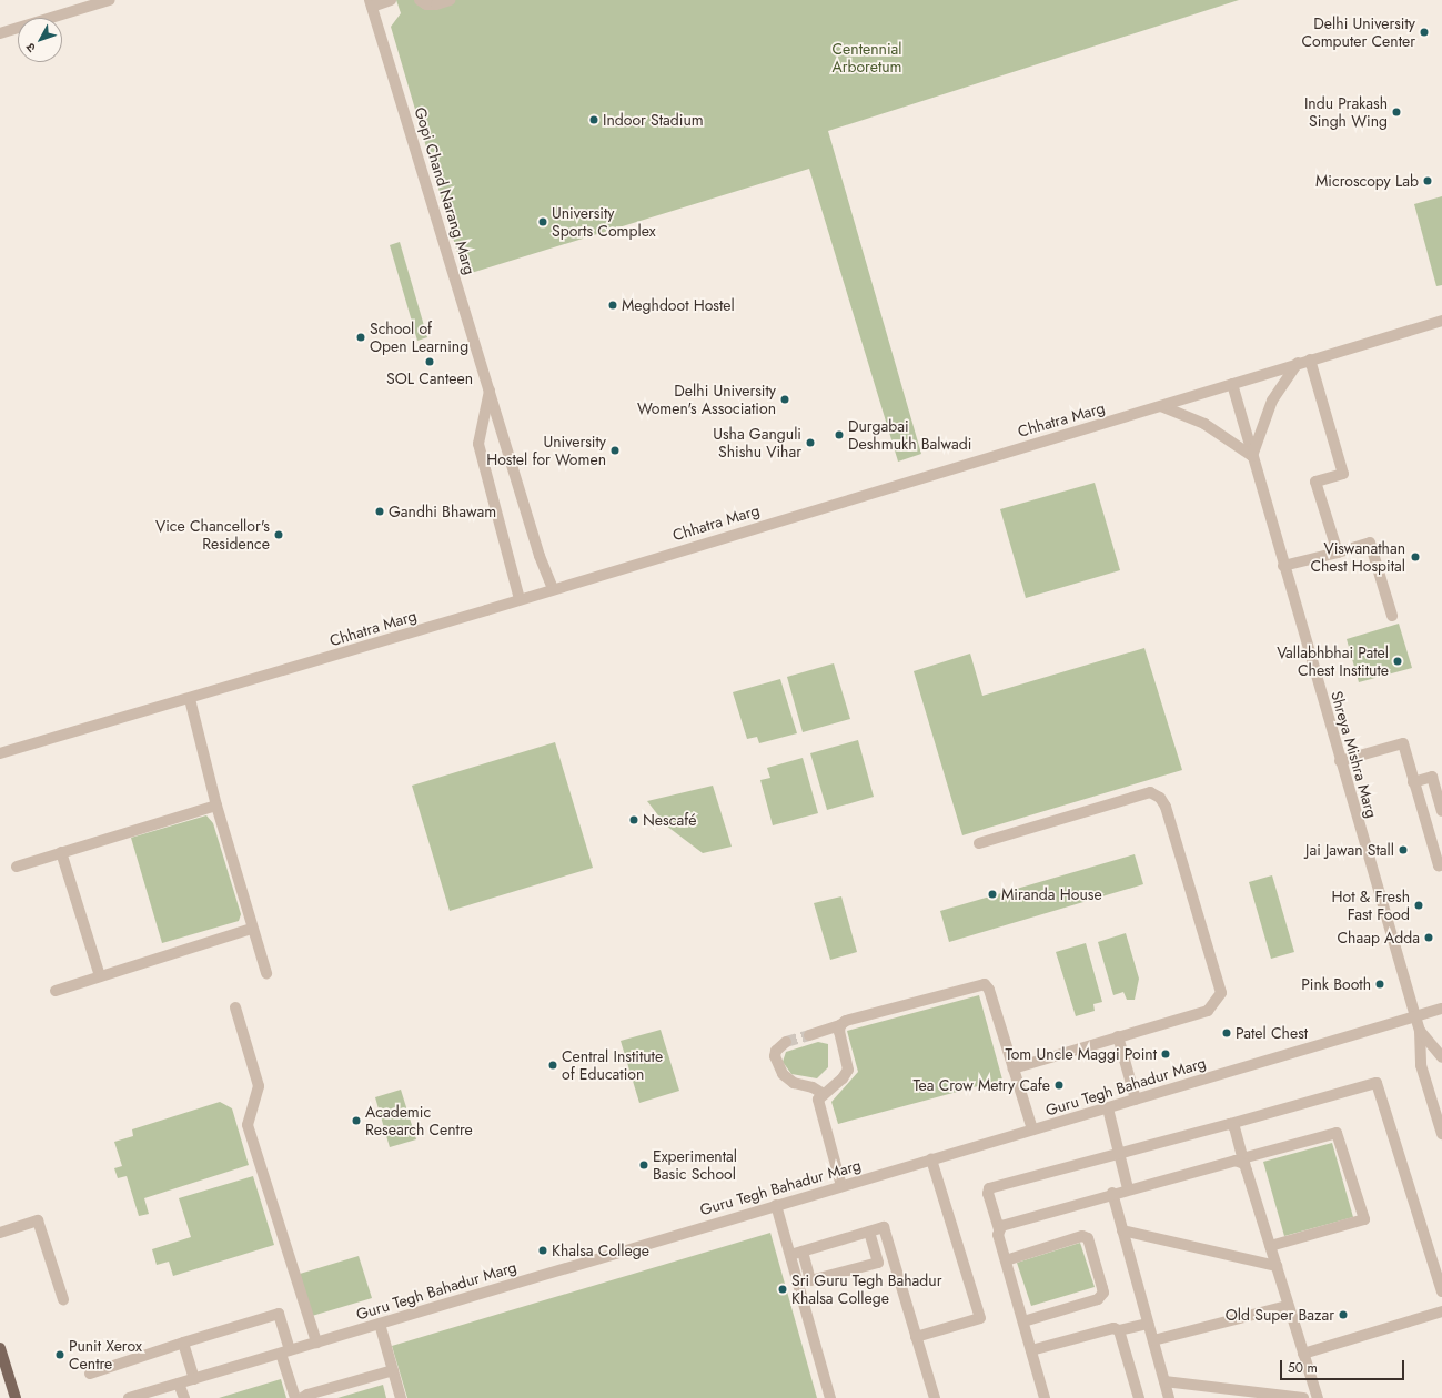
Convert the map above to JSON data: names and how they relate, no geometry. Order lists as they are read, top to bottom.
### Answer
{
  "streets": {
    "street": [
      "Gopi Chand Narang Marg",
      "Chhatra Marg",
      "Shreya Mishra Marg",
      "Guru Tegh Bahadur Marg"
    ]
  },
  "crossings": [
    ["Gopi Chand Narang Marg", "Chhatra Marg"],
    ["Chhatra Marg", "Shreya Mishra Marg"],
    ["Shreya Mishra Marg", "Guru Tegh Bahadur Marg"]
  ],
  "parks": ["Centennial Arboretum"],
  "places": [
    "Delhi University Computer Center",
    "Indu Prakash Singh Wing",
    "Indoor Stadium",
    "Microscopy Lab",
    "University Sports Complex",
    "Meghdoot Hostel",
    "School of Open Learning",
    "SOL Canteen",
    "Delhi University Women's Association",
    "Durgabai Deshmukh Balwadi",
    "Usha Ganguli Shishu Vihar",
    "University Hostel for Women",
    "Gandhi Bhawam",
    "Vice Chancellor's Residence",
    "Viswanathan Chest Hospital",
    "Vallabhbhai Patel Chest Institute",
    "Nescafé",
    "Jai Jawan Stall",
    "Miranda House",
    "Hot & Fresh Fast Food",
    "Chaap Adda",
    "Pink Booth",
    "Patel Chest",
    "Tom Uncle Maggi Point",
    "Central Institute of Education",
    "Tea Crow Metry Cafe",
    "Academic Research Centre",
    "Experimental Basic School",
    "Khalsa College",
    "Sri Guru Tegh Bahadur Khalsa College",
    "Old Super Bazar",
    "Punit Xerox Centre"
  ],
  "scale_bar": "50 m",
  "north": "bottom left"
}
